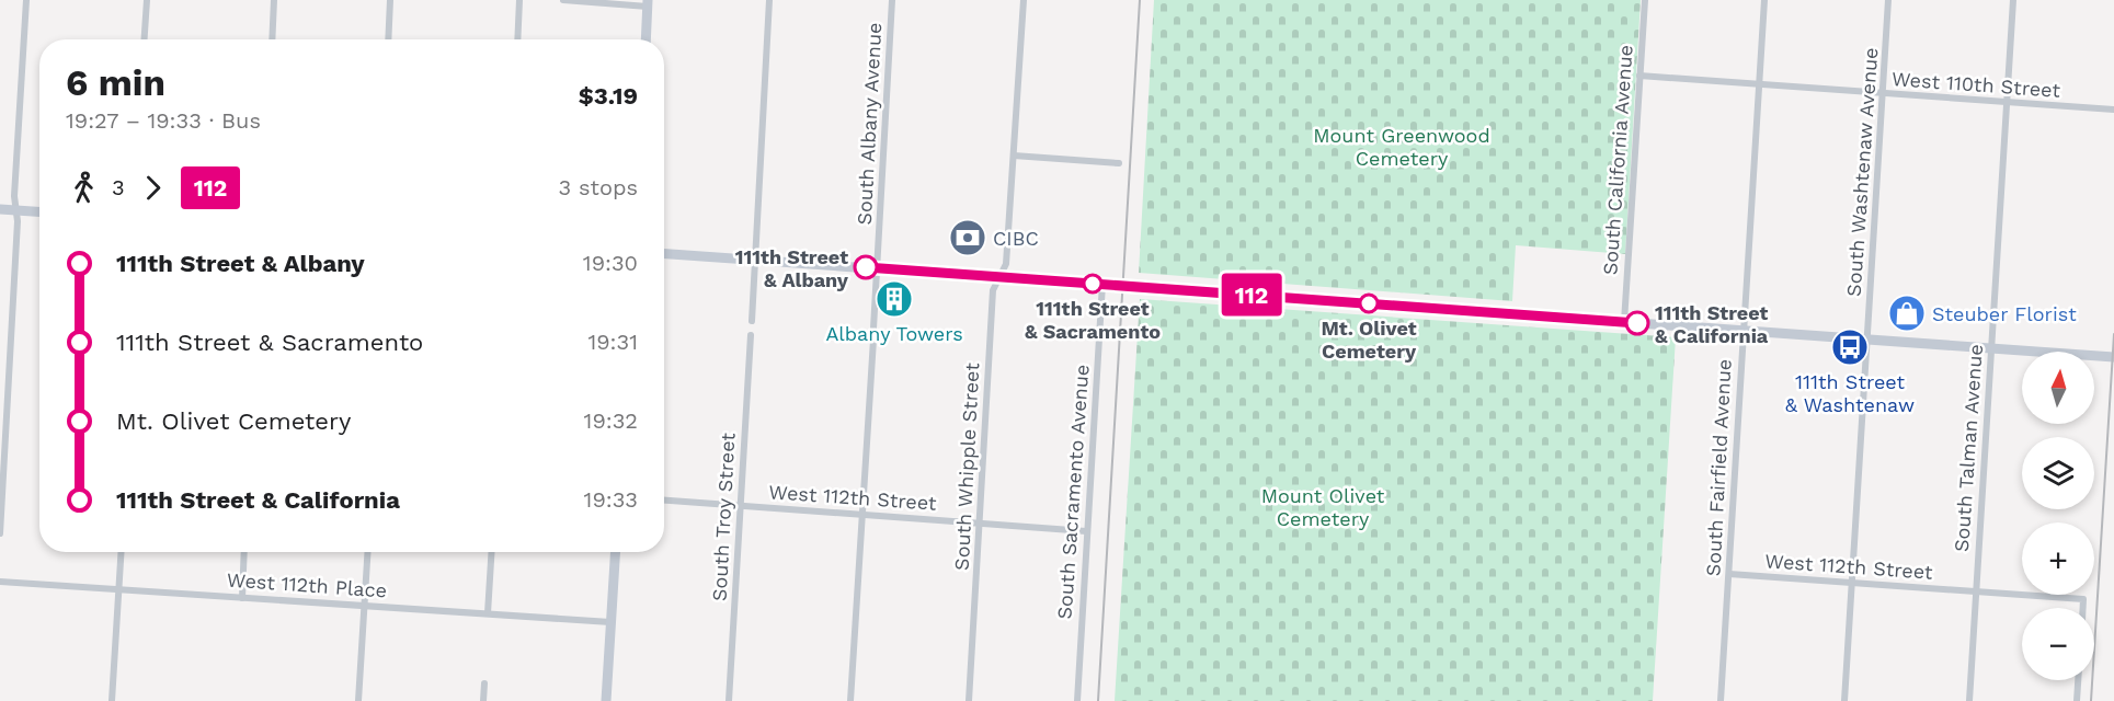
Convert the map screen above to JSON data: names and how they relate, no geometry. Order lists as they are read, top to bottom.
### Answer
{
  "streets": {
    "street": [
      "West 110th Street",
      "South Albany Avenue",
      "South California Avenue",
      "South Washtenaw Avenue",
      "South Talman Avenue",
      "South Whipple Street",
      "South Fairfield Avenue",
      "South Sacramento Avenue",
      "West 112th Street",
      "South Troy Street",
      "West 112th Place"
    ]
  },
  "crossings": [
    ["West 110th Street", "South California Avenue"],
    ["West 110th Street", "South Washtenaw Avenue"],
    ["West 110th Street", "South Talman Avenue"],
    ["West 110th Street", "South Fairfield Avenue"],
    ["South Washtenaw Avenue", "West 112th Street"],
    ["South Talman Avenue", "West 112th Street"],
    ["South Whipple Street", "West 112th Street"],
    ["South Fairfield Avenue", "West 112th Street"],
    ["South Sacramento Avenue", "West 112th Street"],
    ["West 112th Street", "South Troy Street"]
  ],
  "parks": ["Mount Greenwood Cemetery", "Mount Olivet Cemetery"],
  "places": {
    "bank": ["CIBC"],
    "other": [
      "111th Street & Albany",
      "111th Street & Sacramento",
      "Mt. Olivet Cemetery",
      "111th Street & California"
    ],
    "building": ["Albany Towers"],
    "shop": ["Steuber Florist"],
    "bus stop": ["111th Street & Washtenaw"]
  },
  "lines": ["bus line 112"],
  "north": "top",
  "page": {
    "on_map": "112",
    "heading": ["6 min", "19:27 – 19:33 · Bus", "$3.19"],
    "legs": ["3", "112", "3 stops"],
    "list": [
      {
        "name": "111th Street & Albany",
        "value": "19:30"
      },
      {
        "name": "111th Street & Sacramento",
        "value": "19:31"
      },
      {
        "name": "Mt. Olivet Cemetery",
        "value": "19:32"
      },
      {
        "name": "111th Street & California",
        "value": "19:33"
      }
    ],
    "map_buttons": ["+", "−"]
  }
}
